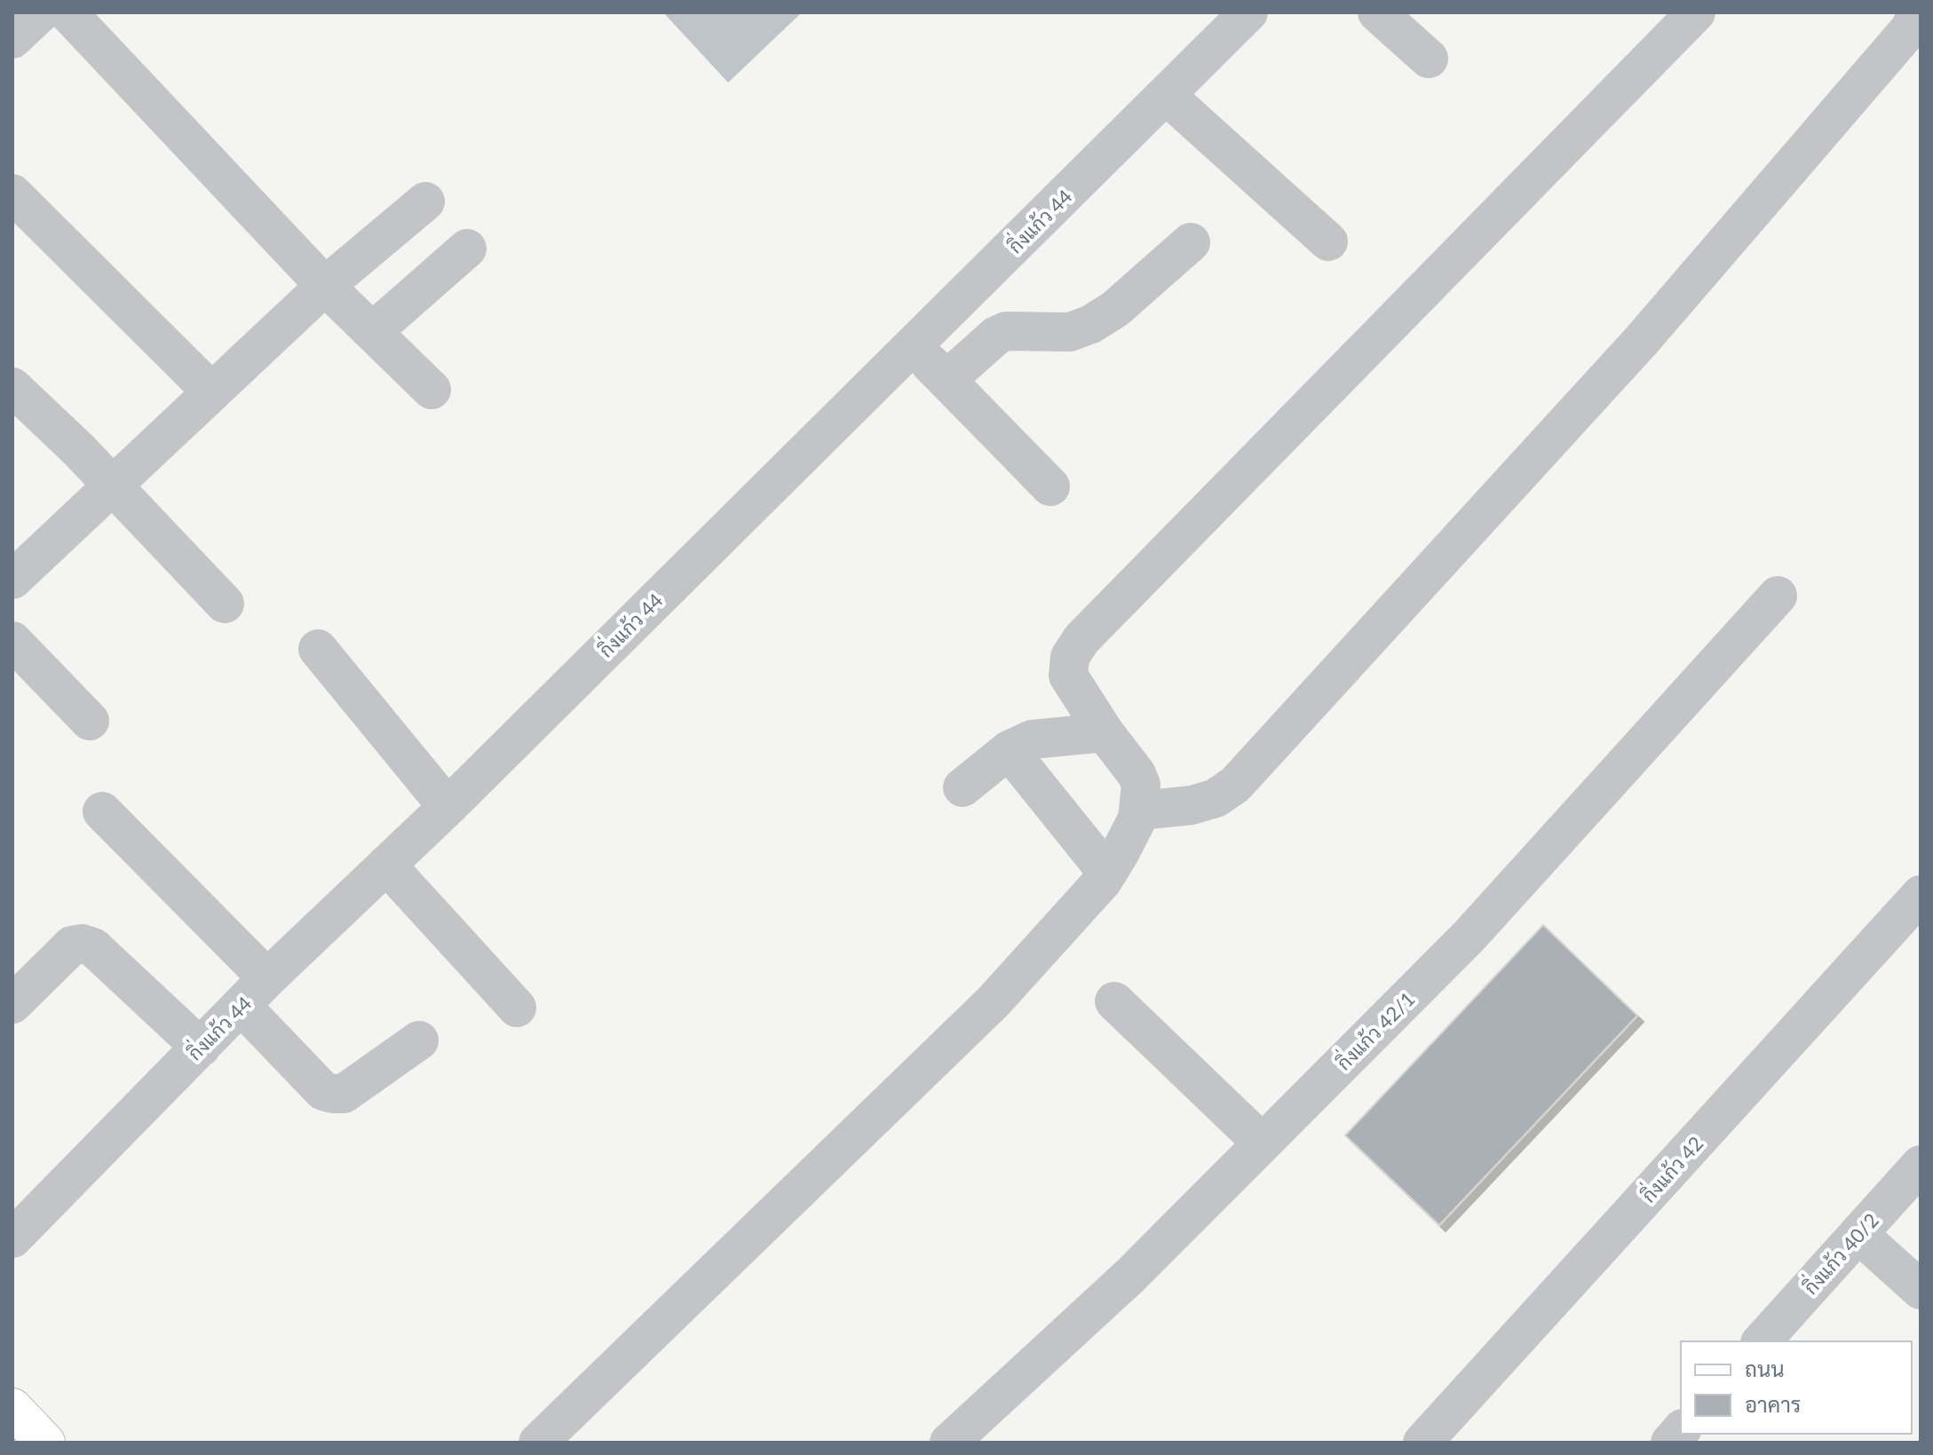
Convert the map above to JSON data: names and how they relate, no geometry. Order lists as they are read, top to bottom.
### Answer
{
  "streets": {
    "street": [
      "กิ่งแก้ว 44",
      "กิ่งแก้ว 42/1",
      "กิ่งแก้ว 42",
      "กิ่งแก้ว 40/2"
    ]
  },
  "legend": ["ถนน", "อาคาร"]
}
